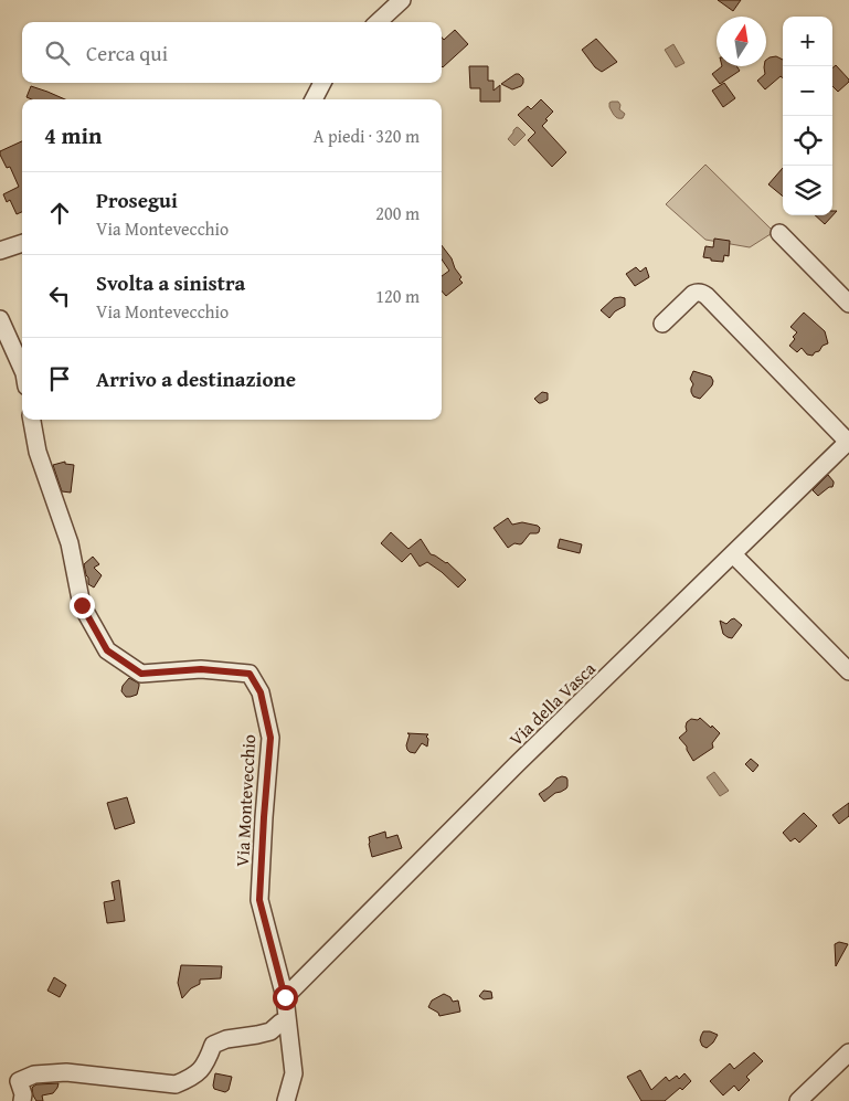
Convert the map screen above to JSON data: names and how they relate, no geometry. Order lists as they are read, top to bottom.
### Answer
{
  "streets": {
    "street": ["Via della Vasca", "Via Montevecchio"]
  },
  "crossings": [
    ["Via della Vasca", "Via Montevecchio"]
  ],
  "north": "top",
  "page": {
    "map_buttons": ["+", "−"],
    "search": "Cerca qui",
    "heading": ["4 min", "A piedi · 320 m"],
    "list": [
      ["Prosegui", "Via Montevecchio", "200 m"],
      ["Svolta a sinistra", "Via Montevecchio", "120 m"],
      "Arrivo a destinazione"
    ]
  }
}
